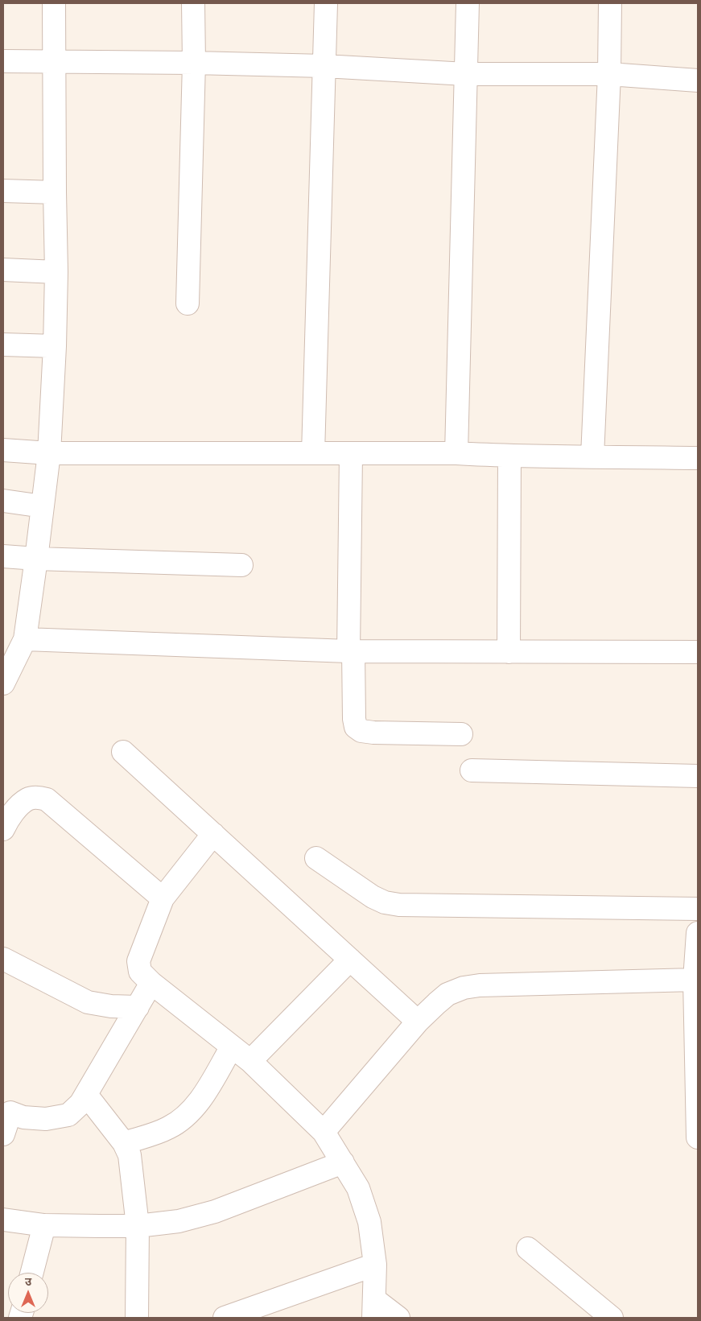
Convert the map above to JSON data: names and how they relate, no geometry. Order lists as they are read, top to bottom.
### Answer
{
  "north": "top"
}
